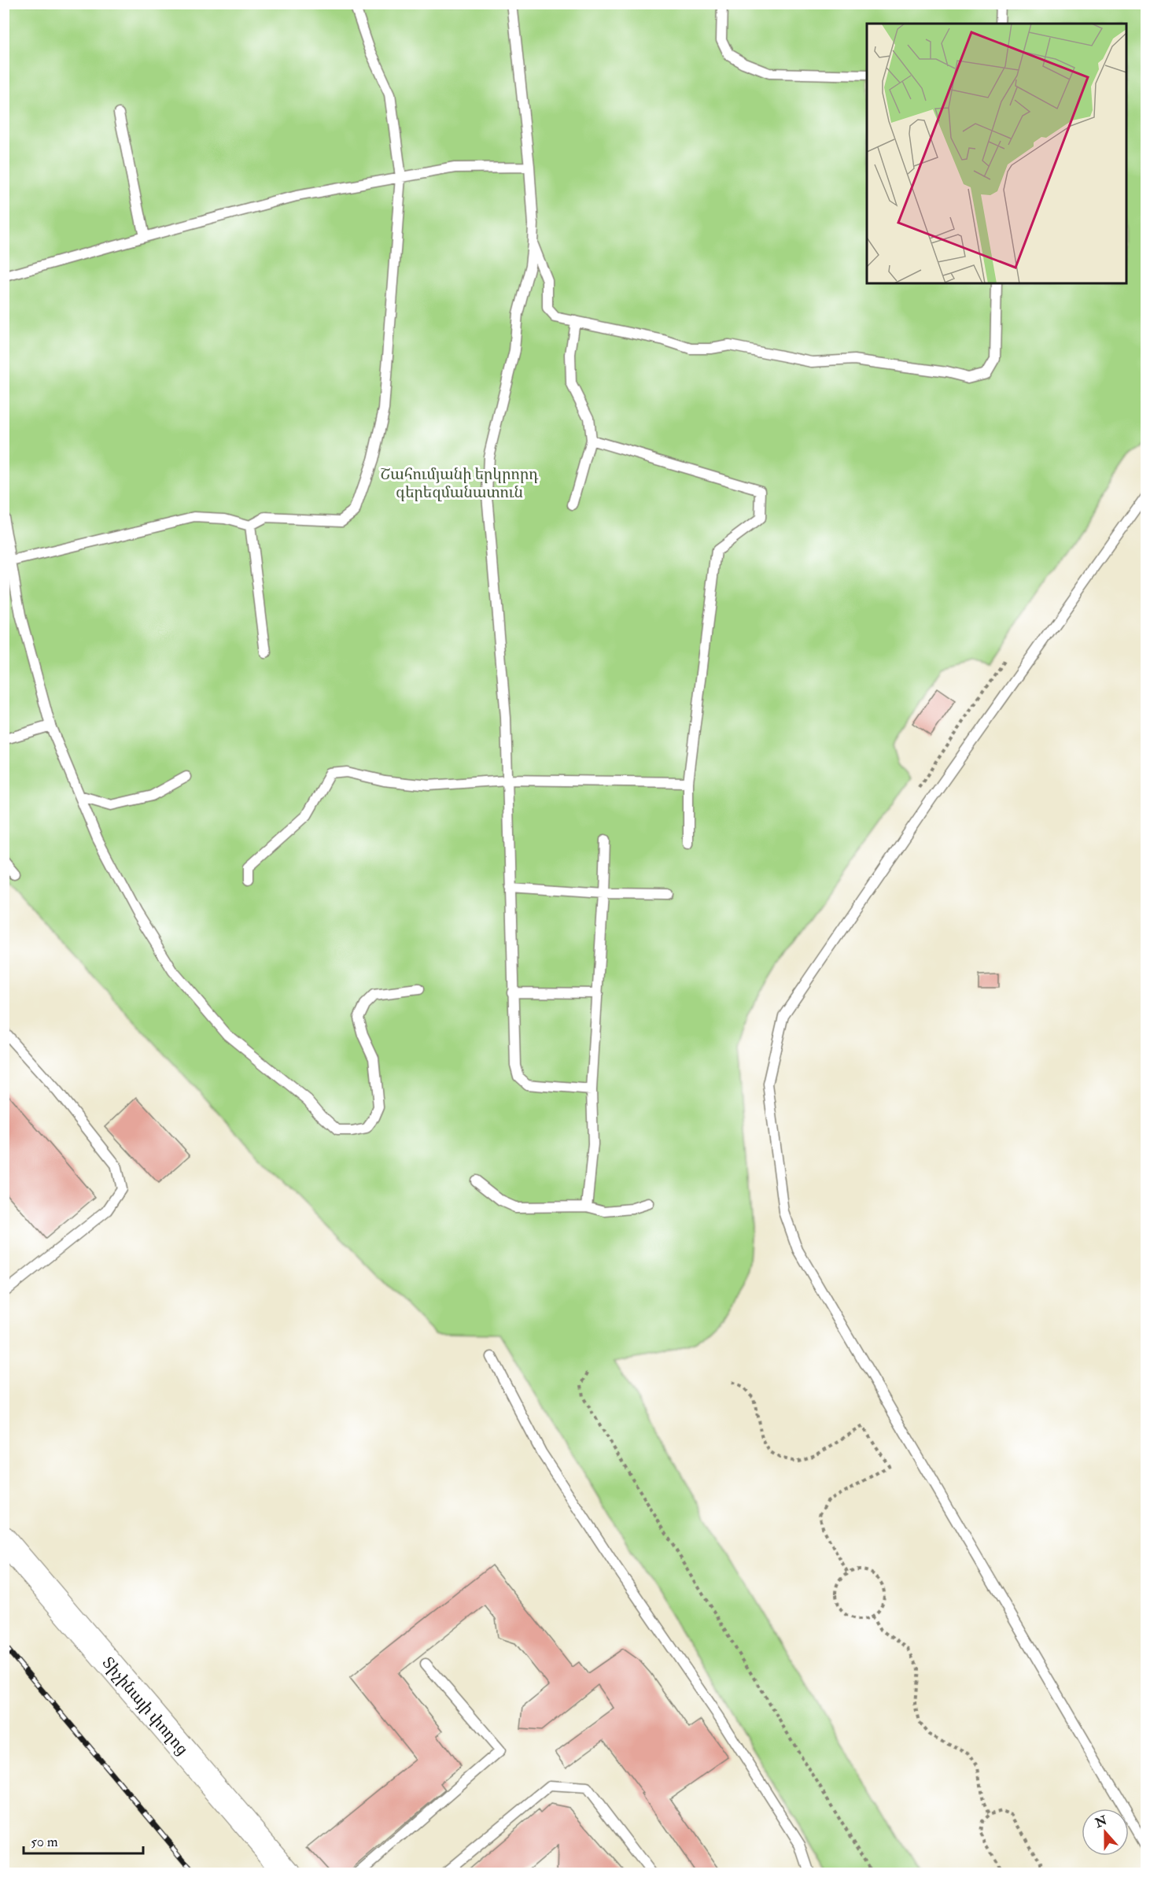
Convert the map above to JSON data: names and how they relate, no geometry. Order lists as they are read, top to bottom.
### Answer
{
  "streets": {
    "street": ["Տիչինայի փողոց"]
  },
  "parks": ["Շահումյանի երկրորդ գերեզմանատուն"],
  "scale_bar": "50 m",
  "north": "top"
}
